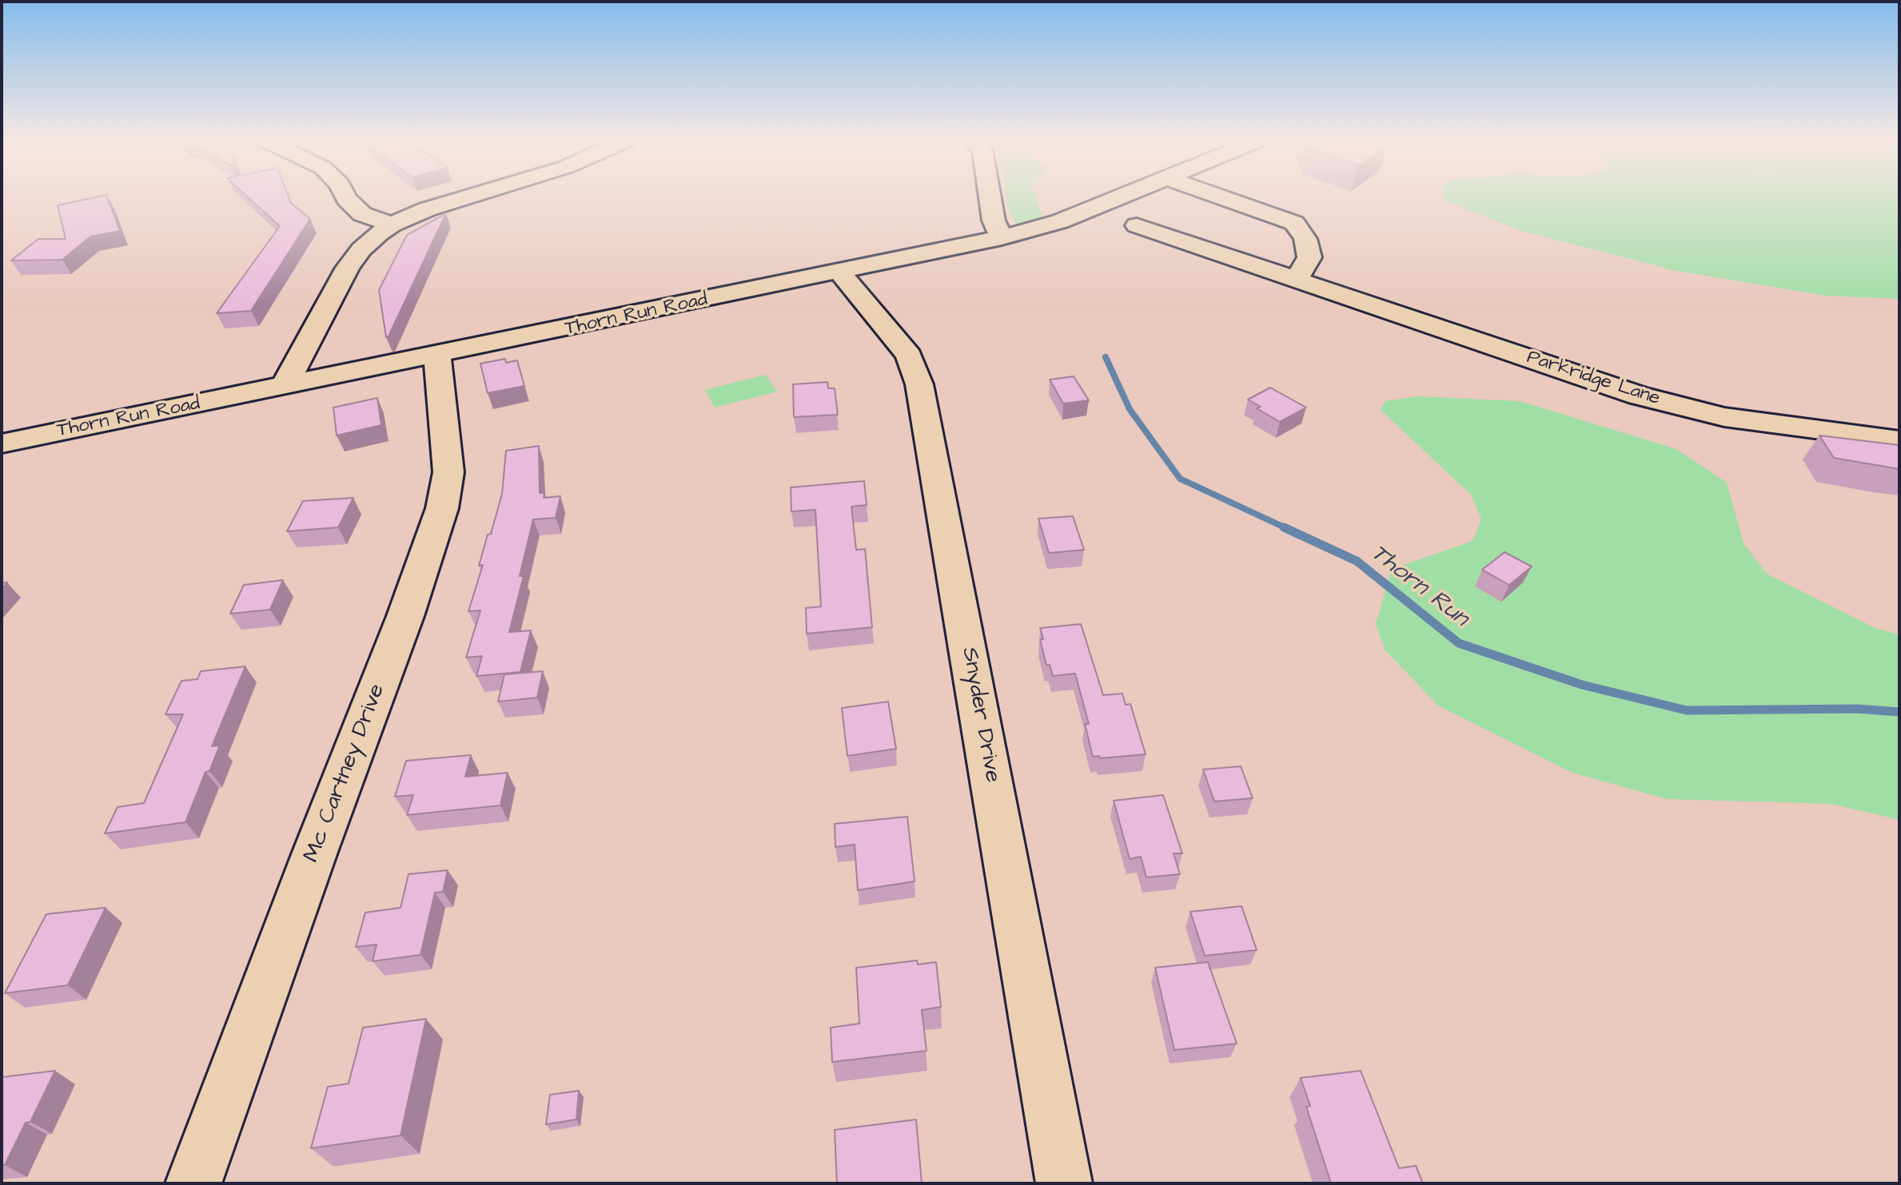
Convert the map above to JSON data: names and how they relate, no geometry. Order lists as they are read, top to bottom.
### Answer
{
  "streets": {
    "street": [
      "Thorn Run Road",
      "Parkridge Lane",
      "Snyder Drive",
      "Mc Cartney Drive"
    ]
  },
  "crossings": [
    ["Thorn Run Road", "Snyder Drive"],
    ["Thorn Run Road", "Mc Cartney Drive"]
  ],
  "water": ["Thorn Run"]
}
